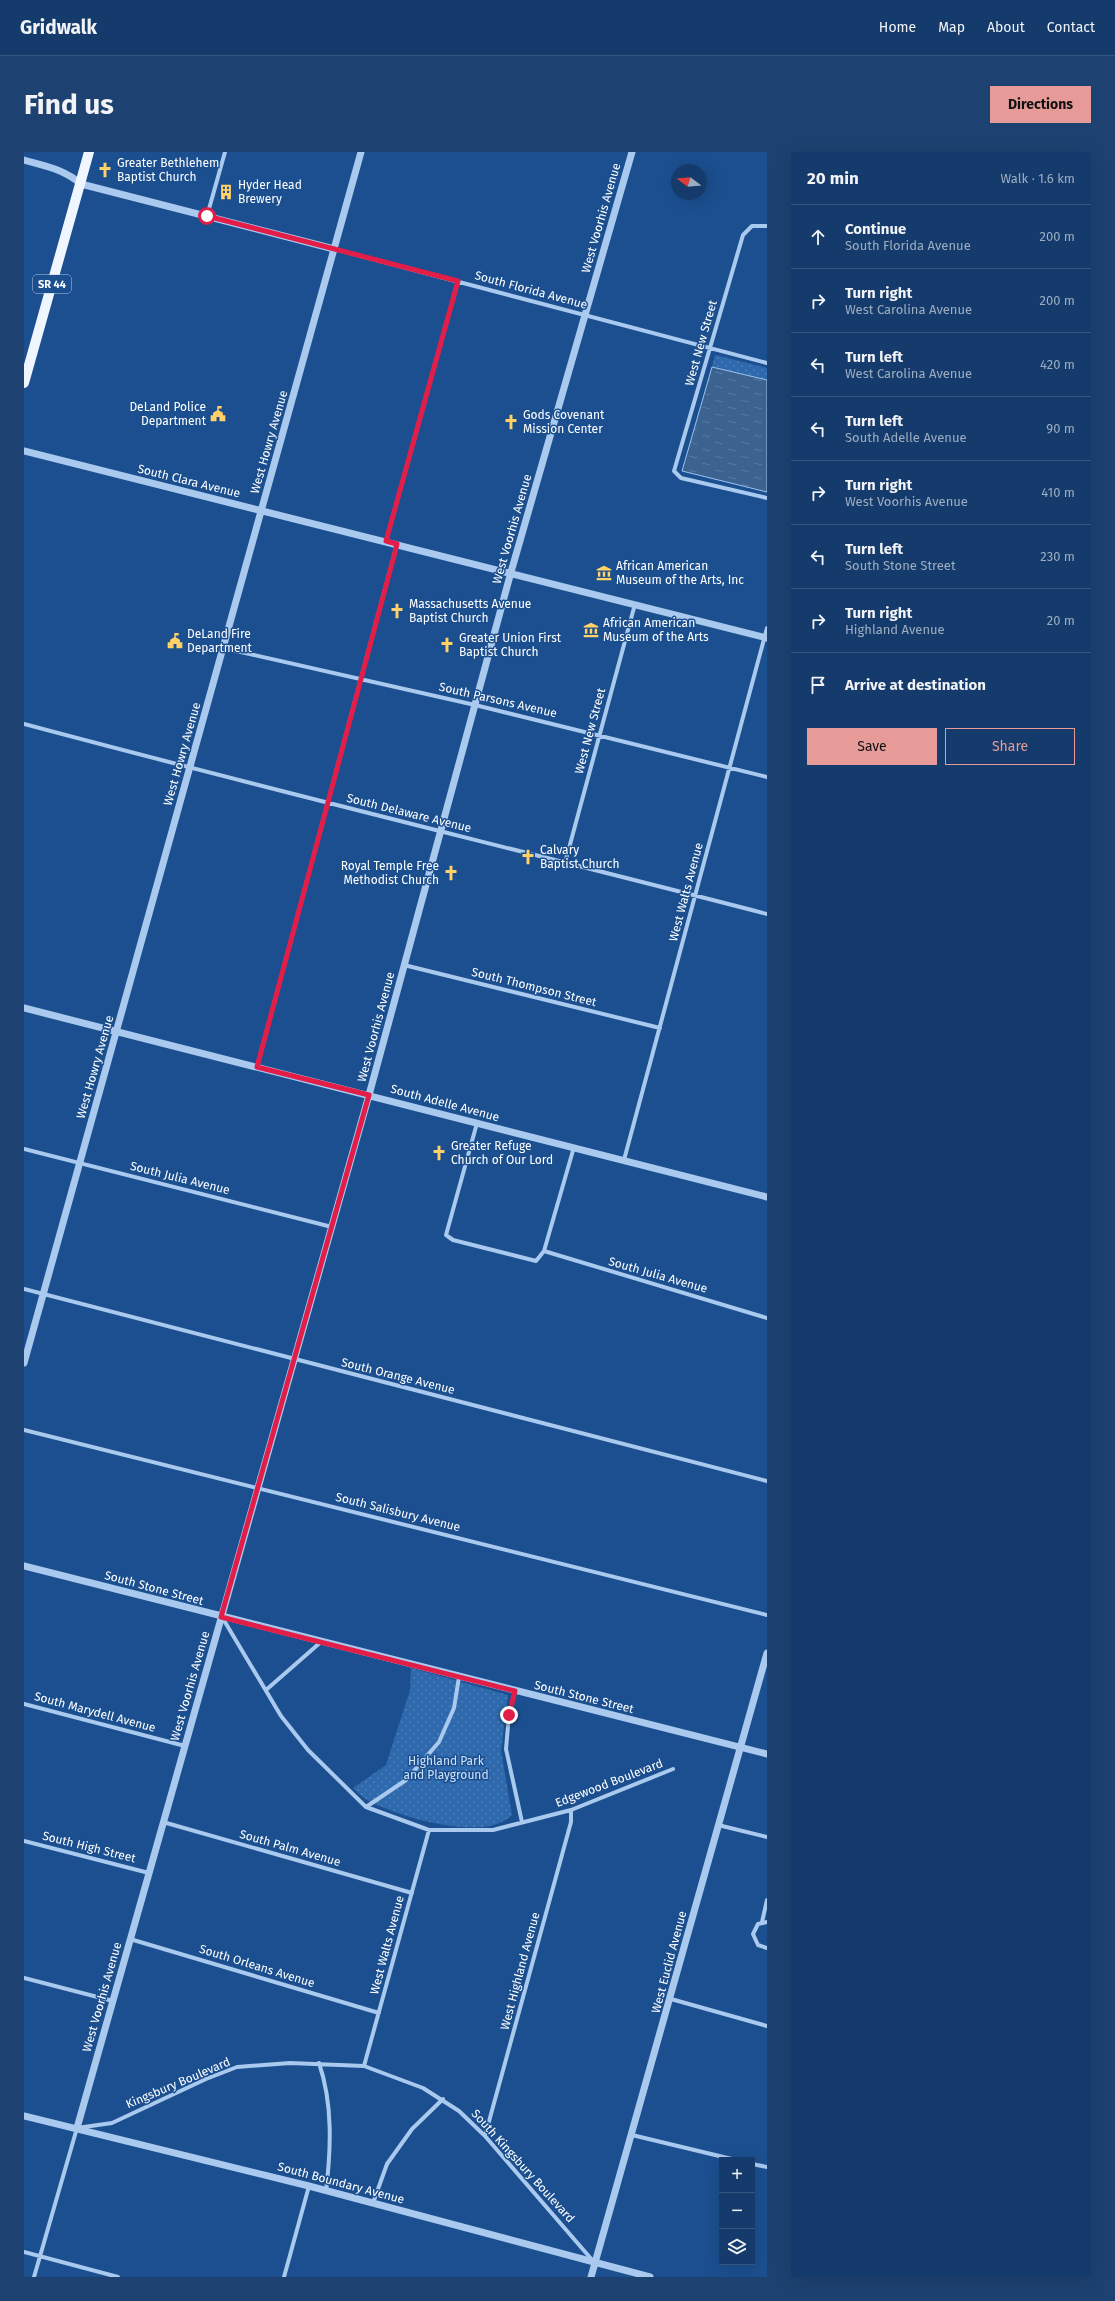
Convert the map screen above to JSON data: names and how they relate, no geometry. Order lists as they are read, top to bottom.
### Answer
{
  "streets": {
    "main road": ["SR 44"],
    "street": [
      "West Voorhis Avenue",
      "South Florida Avenue",
      "West New Street",
      "West Howry Avenue",
      "South Clara Avenue",
      "South Parsons Avenue",
      "South Delaware Avenue",
      "West Walts Avenue",
      "South Thompson Street",
      "South Adelle Avenue",
      "South Julia Avenue",
      "South Orange Avenue",
      "South Salisbury Avenue",
      "South Stone Street",
      "South Marydell Avenue",
      "Edgewood Boulevard",
      "South High Street",
      "South Palm Avenue",
      "West Euclid Avenue",
      "South Orleans Avenue",
      "West Highland Avenue",
      "Kingsbury Boulevard",
      "South Kingsbury Boulevard",
      "South Boundary Avenue"
    ]
  },
  "crossings": [
    ["West Voorhis Avenue", "South Florida Avenue"],
    ["West Voorhis Avenue", "South Clara Avenue"],
    ["West Voorhis Avenue", "South Parsons Avenue"],
    ["West Voorhis Avenue", "South Delaware Avenue"],
    ["West Voorhis Avenue", "South Thompson Street"],
    ["West Voorhis Avenue", "South Adelle Avenue"],
    ["West Voorhis Avenue", "South Julia Avenue"],
    ["West Voorhis Avenue", "South Orange Avenue"],
    ["West Voorhis Avenue", "South Salisbury Avenue"],
    ["West Voorhis Avenue", "South Stone Street"],
    ["West Voorhis Avenue", "South Marydell Avenue"],
    ["West Voorhis Avenue", "Edgewood Boulevard"],
    ["West Voorhis Avenue", "South High Street"],
    ["West Voorhis Avenue", "South Palm Avenue"],
    ["West Voorhis Avenue", "South Orleans Avenue"],
    ["West Voorhis Avenue", "Kingsbury Boulevard"],
    ["West Voorhis Avenue", "South Boundary Avenue"],
    ["SR 44", "South Florida Avenue"],
    ["South Florida Avenue", "West New Street"],
    ["South Florida Avenue", "West Howry Avenue"],
    ["West New Street", "South Clara Avenue"],
    ["West New Street", "South Parsons Avenue"],
    ["West New Street", "South Delaware Avenue"],
    ["West Howry Avenue", "South Clara Avenue"],
    ["West Howry Avenue", "South Parsons Avenue"],
    ["West Howry Avenue", "South Delaware Avenue"],
    ["West Howry Avenue", "South Adelle Avenue"],
    ["West Howry Avenue", "South Julia Avenue"],
    ["West Howry Avenue", "South Orange Avenue"],
    ["South Clara Avenue", "West Walts Avenue"],
    ["South Parsons Avenue", "West Walts Avenue"],
    ["South Delaware Avenue", "West Walts Avenue"],
    ["West Walts Avenue", "South Thompson Street"],
    ["West Walts Avenue", "South Adelle Avenue"],
    ["West Walts Avenue", "Edgewood Boulevard"],
    ["West Walts Avenue", "South Palm Avenue"],
    ["West Walts Avenue", "South Orleans Avenue"],
    ["West Walts Avenue", "Kingsbury Boulevard"],
    ["South Stone Street", "Edgewood Boulevard"],
    ["South Stone Street", "West Euclid Avenue"],
    ["Edgewood Boulevard", "West Highland Avenue"],
    ["West Euclid Avenue", "South Kingsbury Boulevard"],
    ["West Euclid Avenue", "South Boundary Avenue"],
    ["West Highland Avenue", "South Kingsbury Boulevard"],
    ["Kingsbury Boulevard", "South Kingsbury Boulevard"],
    ["Kingsbury Boulevard", "South Boundary Avenue"],
    ["South Kingsbury Boulevard", "South Boundary Avenue"]
  ],
  "parks": ["Highland Park and Playground"],
  "places": {
    "church": [
      "Greater Bethlehem Baptist Church",
      "Gods Covenant Mission Center",
      "Massachusetts Avenue Baptist Church",
      "Greater Union First Baptist Church",
      "Calvary Baptist Church",
      "Royal Temple Free Methodist Church",
      "Greater Refuge Church of Our Lord"
    ],
    "building": ["Hyder Head Brewery"],
    "public building": ["DeLand Police Department", "DeLand Fire Department"],
    "museum": ["African American Museum of the Arts, Inc", "African American Museum of the Arts"]
  },
  "north": "left",
  "page": {
    "header": "Gridwalk",
    "nav": [
      "Home",
      "Map",
      "About",
      "Contact"
    ],
    "buttons": [
      "Directions",
      ["Save", "Share"]
    ],
    "title": "Find us",
    "heading": ["20 min", "Walk · 1.6 km"],
    "list": [
      ["Continue", "South Florida Avenue", "200 m"],
      ["Turn right", "West Carolina Avenue", "200 m"],
      ["Turn left", "West Carolina Avenue", "420 m"],
      ["Turn left", "South Adelle Avenue", "90 m"],
      ["Turn right", "West Voorhis Avenue", "410 m"],
      ["Turn left", "South Stone Street", "230 m"],
      ["Turn right", "Highland Avenue", "20 m"],
      "Arrive at destination"
    ],
    "map_buttons": ["+", "−"]
  }
}
